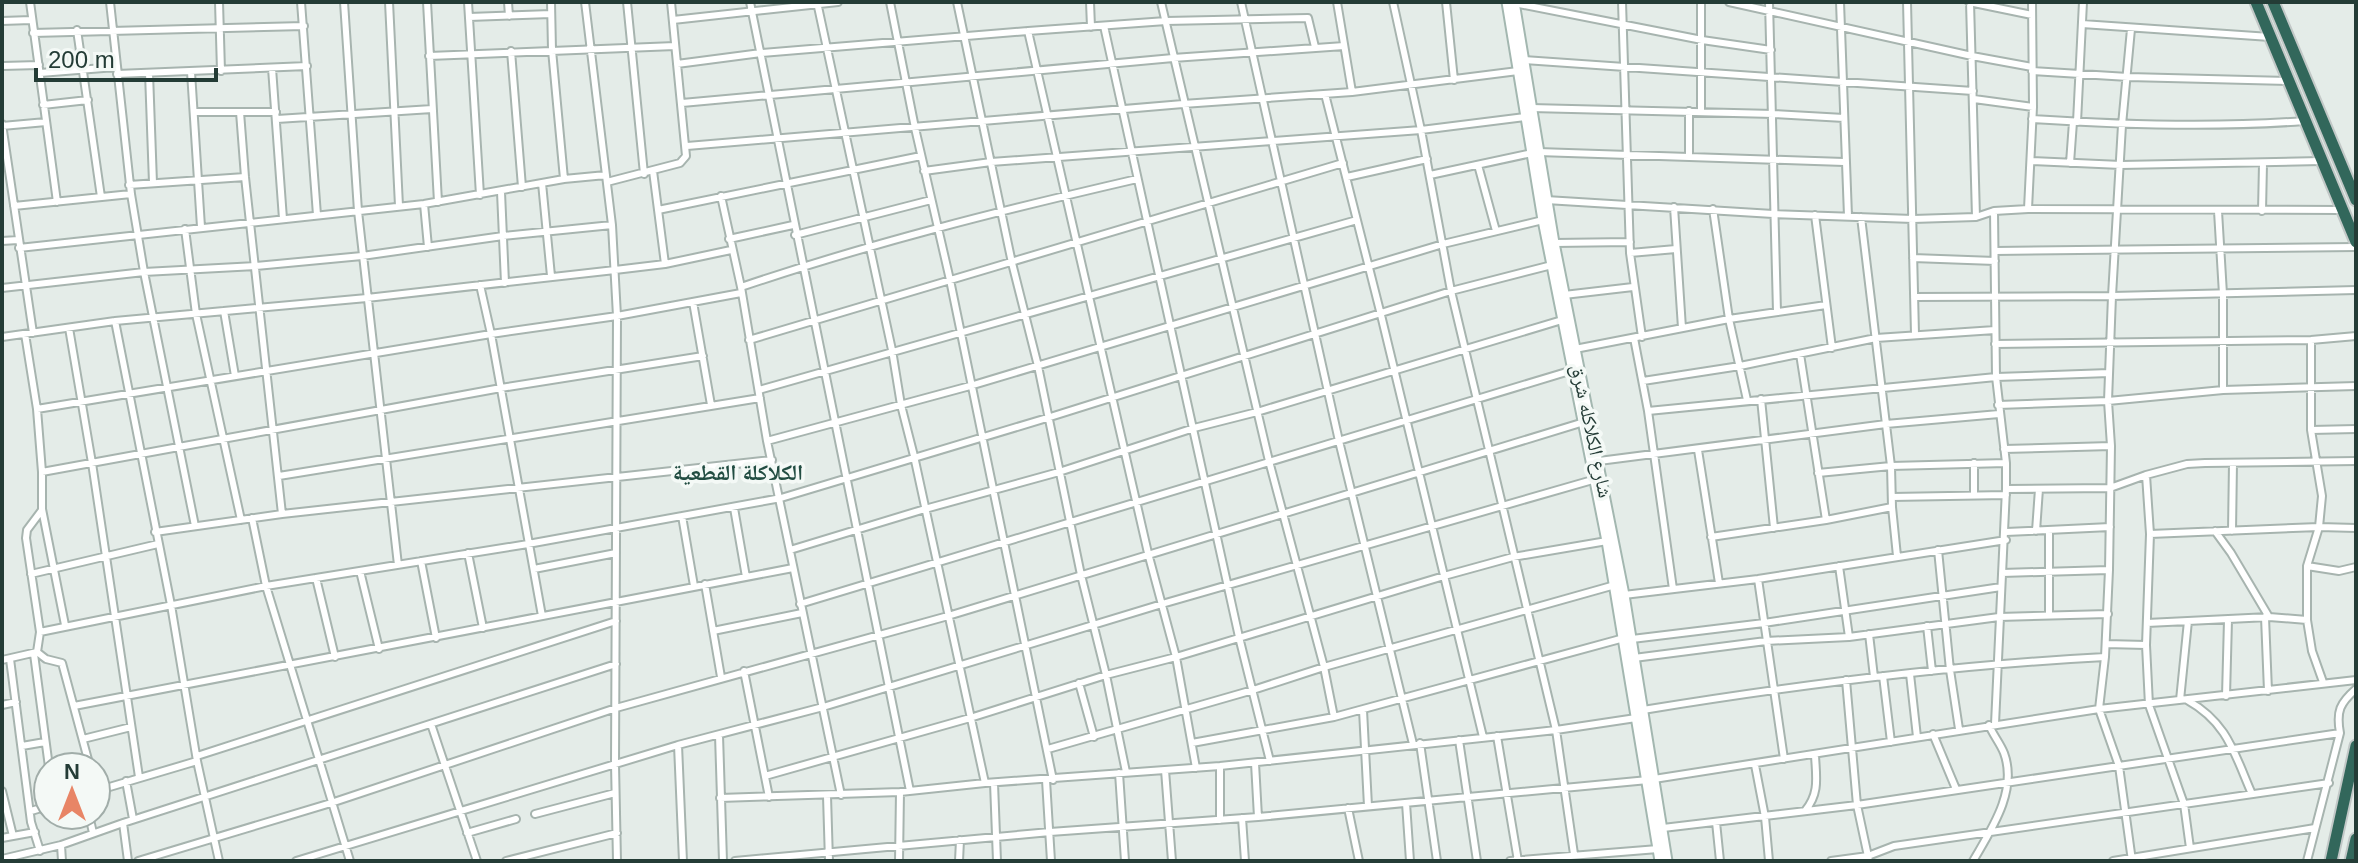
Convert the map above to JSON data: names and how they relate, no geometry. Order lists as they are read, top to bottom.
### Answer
{
  "streets": {
    "street": ["شارع الكلاكله شرق"]
  },
  "districts": ["الكلاكلة القطعية"],
  "scale_bar": "200 m",
  "north": "top"
}
